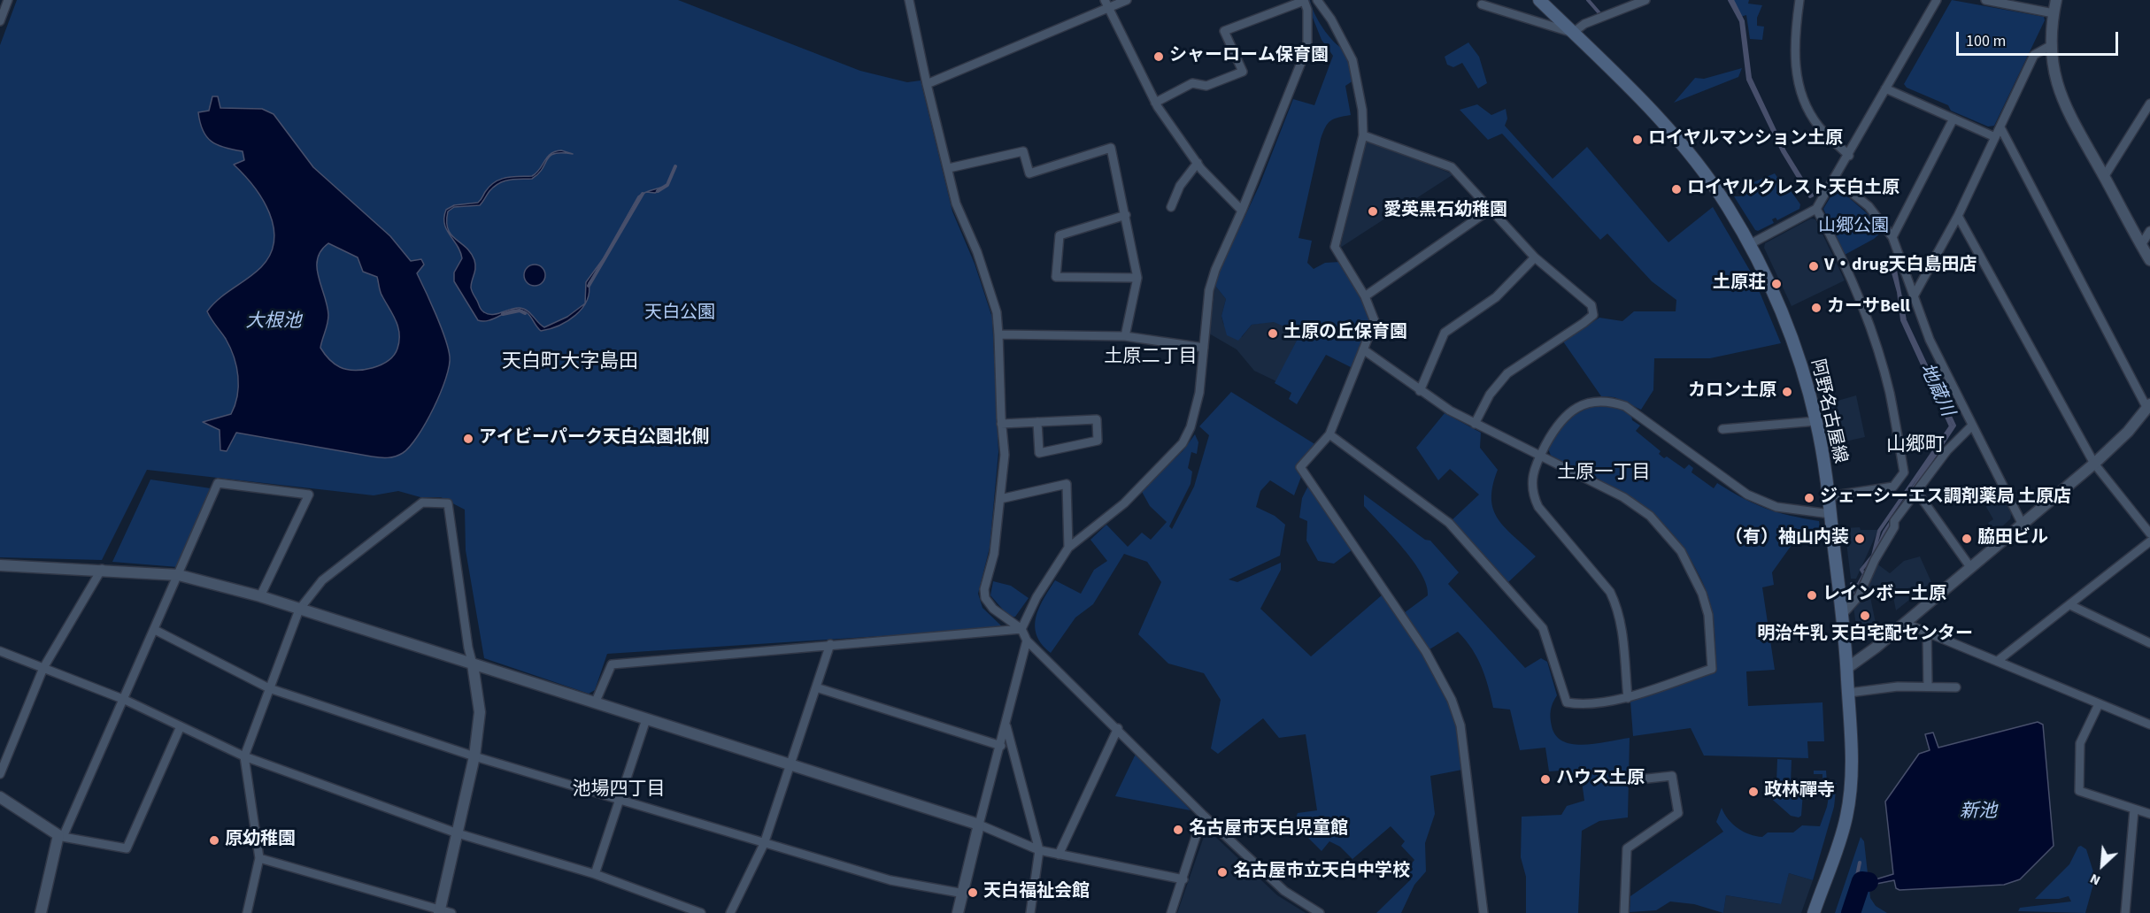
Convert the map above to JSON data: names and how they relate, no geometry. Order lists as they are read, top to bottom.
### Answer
{
  "streets": {
    "main road": ["阿野名古屋線"]
  },
  "districts": [
    "土原二丁目",
    "天白町大字島田",
    "山郷町",
    "土原一丁目",
    "池場四丁目"
  ],
  "water": ["大根池", "地蔵川", "新池"],
  "parks": ["山郷公園", "天白公園"],
  "places": [
    "シャーローム保育園",
    "ロイヤルマンション土原",
    "ロイヤルクレスト天白土原",
    "愛英黒石幼稚園",
    "V・drug天白島田店",
    "土原荘",
    "カーサBell",
    "土原の丘保育園",
    "カロン土原",
    "アイビーパーク天白公園北側",
    "ジェーシーエス調剤薬局 土原店",
    "（有）袖山内装",
    "脇田ビル",
    "レインボー土原",
    "明治牛乳 天白宅配センター",
    "ハウス土原",
    "政林禪寺",
    "名古屋市天白児童館",
    "原幼稚園",
    "名古屋市立天白中学校",
    "天白福祉会館"
  ],
  "scale_bar": "100 m",
  "north": "bottom left"
}
